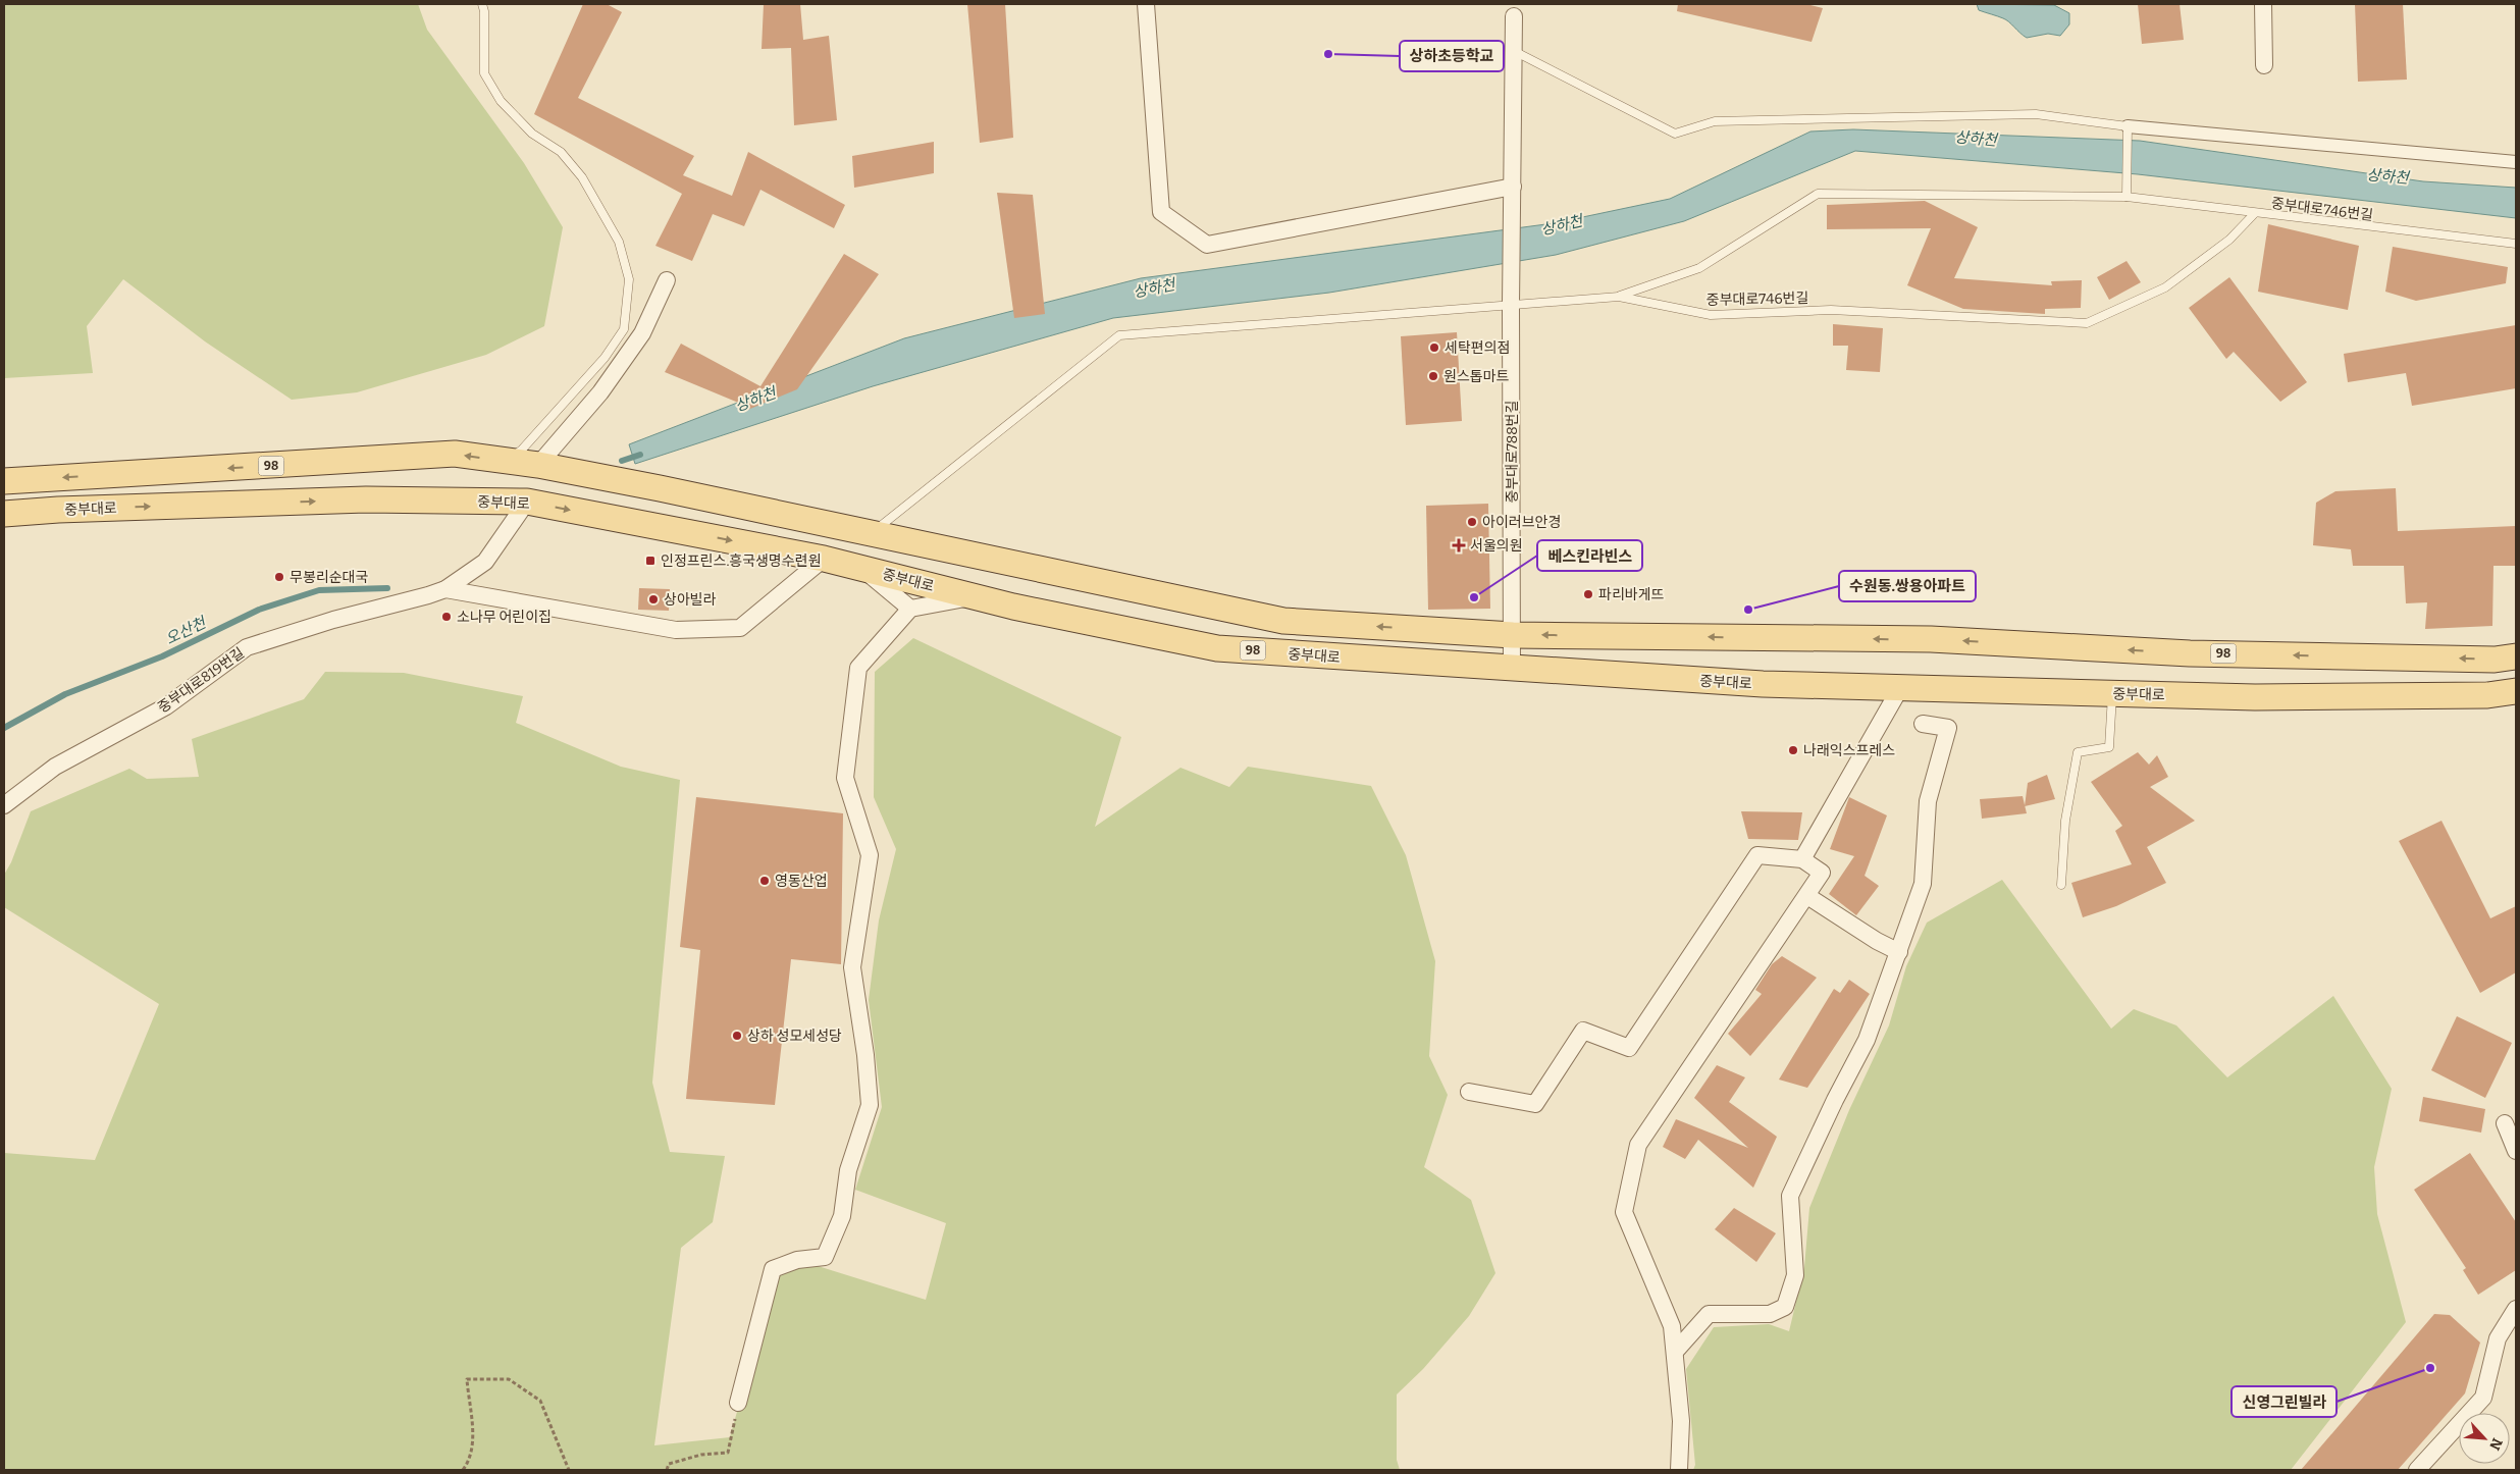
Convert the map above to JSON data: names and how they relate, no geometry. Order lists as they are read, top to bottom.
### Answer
{
  "streets": {
    "main road": ["98", "중부대로"],
    "street": ["중부대로788번길", "중부대로819번길"],
    "lane": ["중부대로746번길"]
  },
  "crossings": [
    ["중부대로746번길", "중부대로788번길"],
    ["중부대로788번길", "98"],
    ["중부대로788번길", "중부대로"]
  ],
  "water": ["상하천", "오산천"],
  "places": {
    "other": [
      "상하초등학교",
      "세탁편의점",
      "원스톱마트",
      "아이러브안경",
      "무봉리순대국",
      "파리바게뜨",
      "베스킨라빈스",
      "상아빌라",
      "수원동.쌍용아파트",
      "소나무 어린이집",
      "나래익스프레스",
      "영동산업",
      "상하 성모세성당",
      "신영그린빌라"
    ],
    "health": ["서울의원"],
    "transit": ["인정프린스.흥국생명수련원"]
  },
  "north": "bottom right"
}
